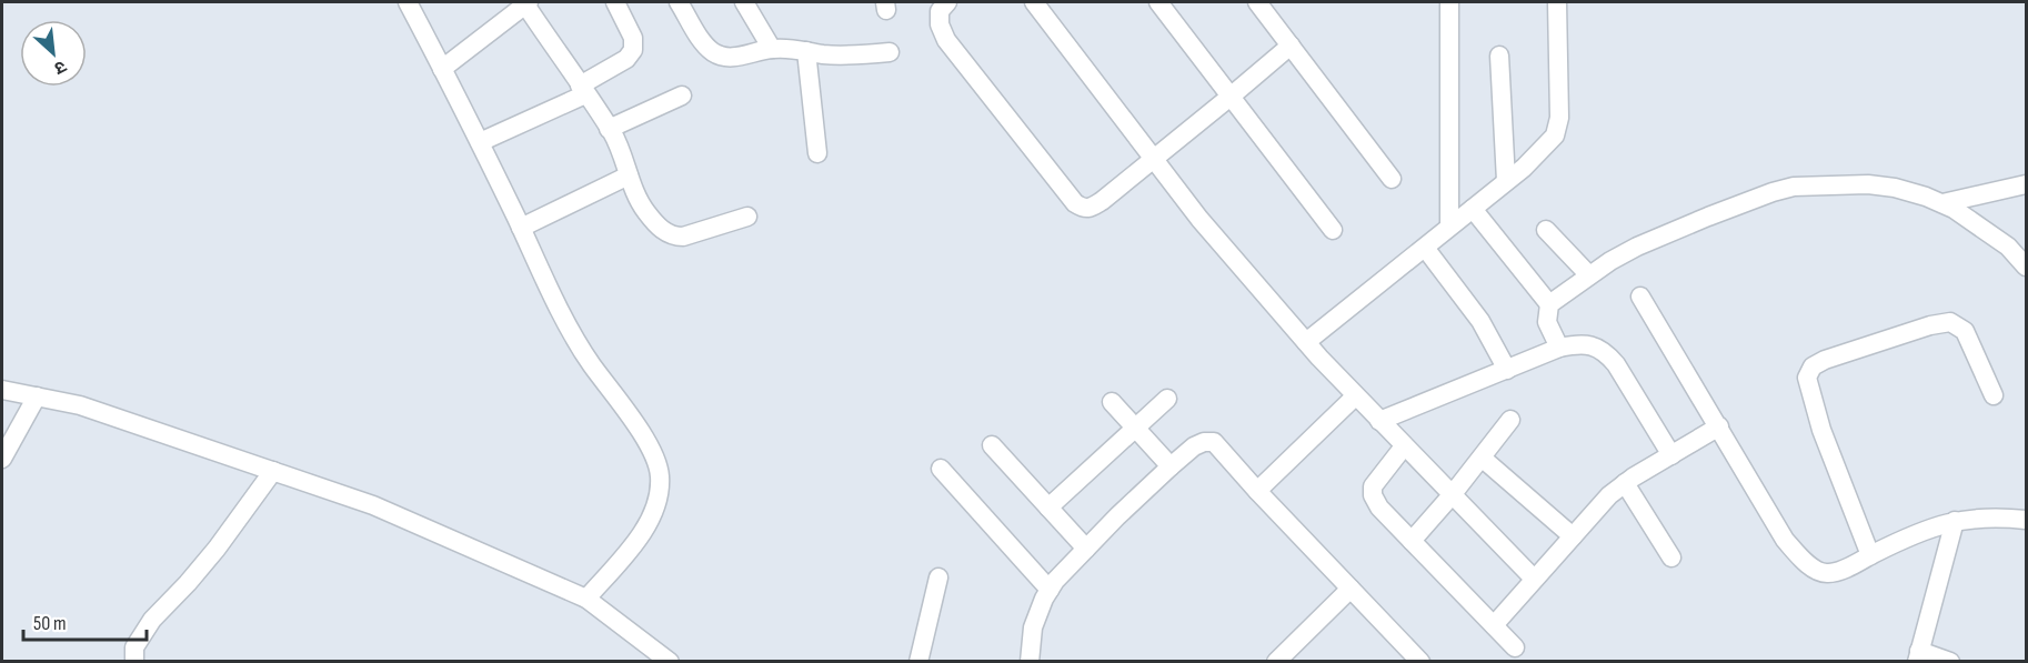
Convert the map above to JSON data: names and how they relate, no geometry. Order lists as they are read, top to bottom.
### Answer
{
  "scale_bar": "50 m",
  "north": "bottom right"
}
